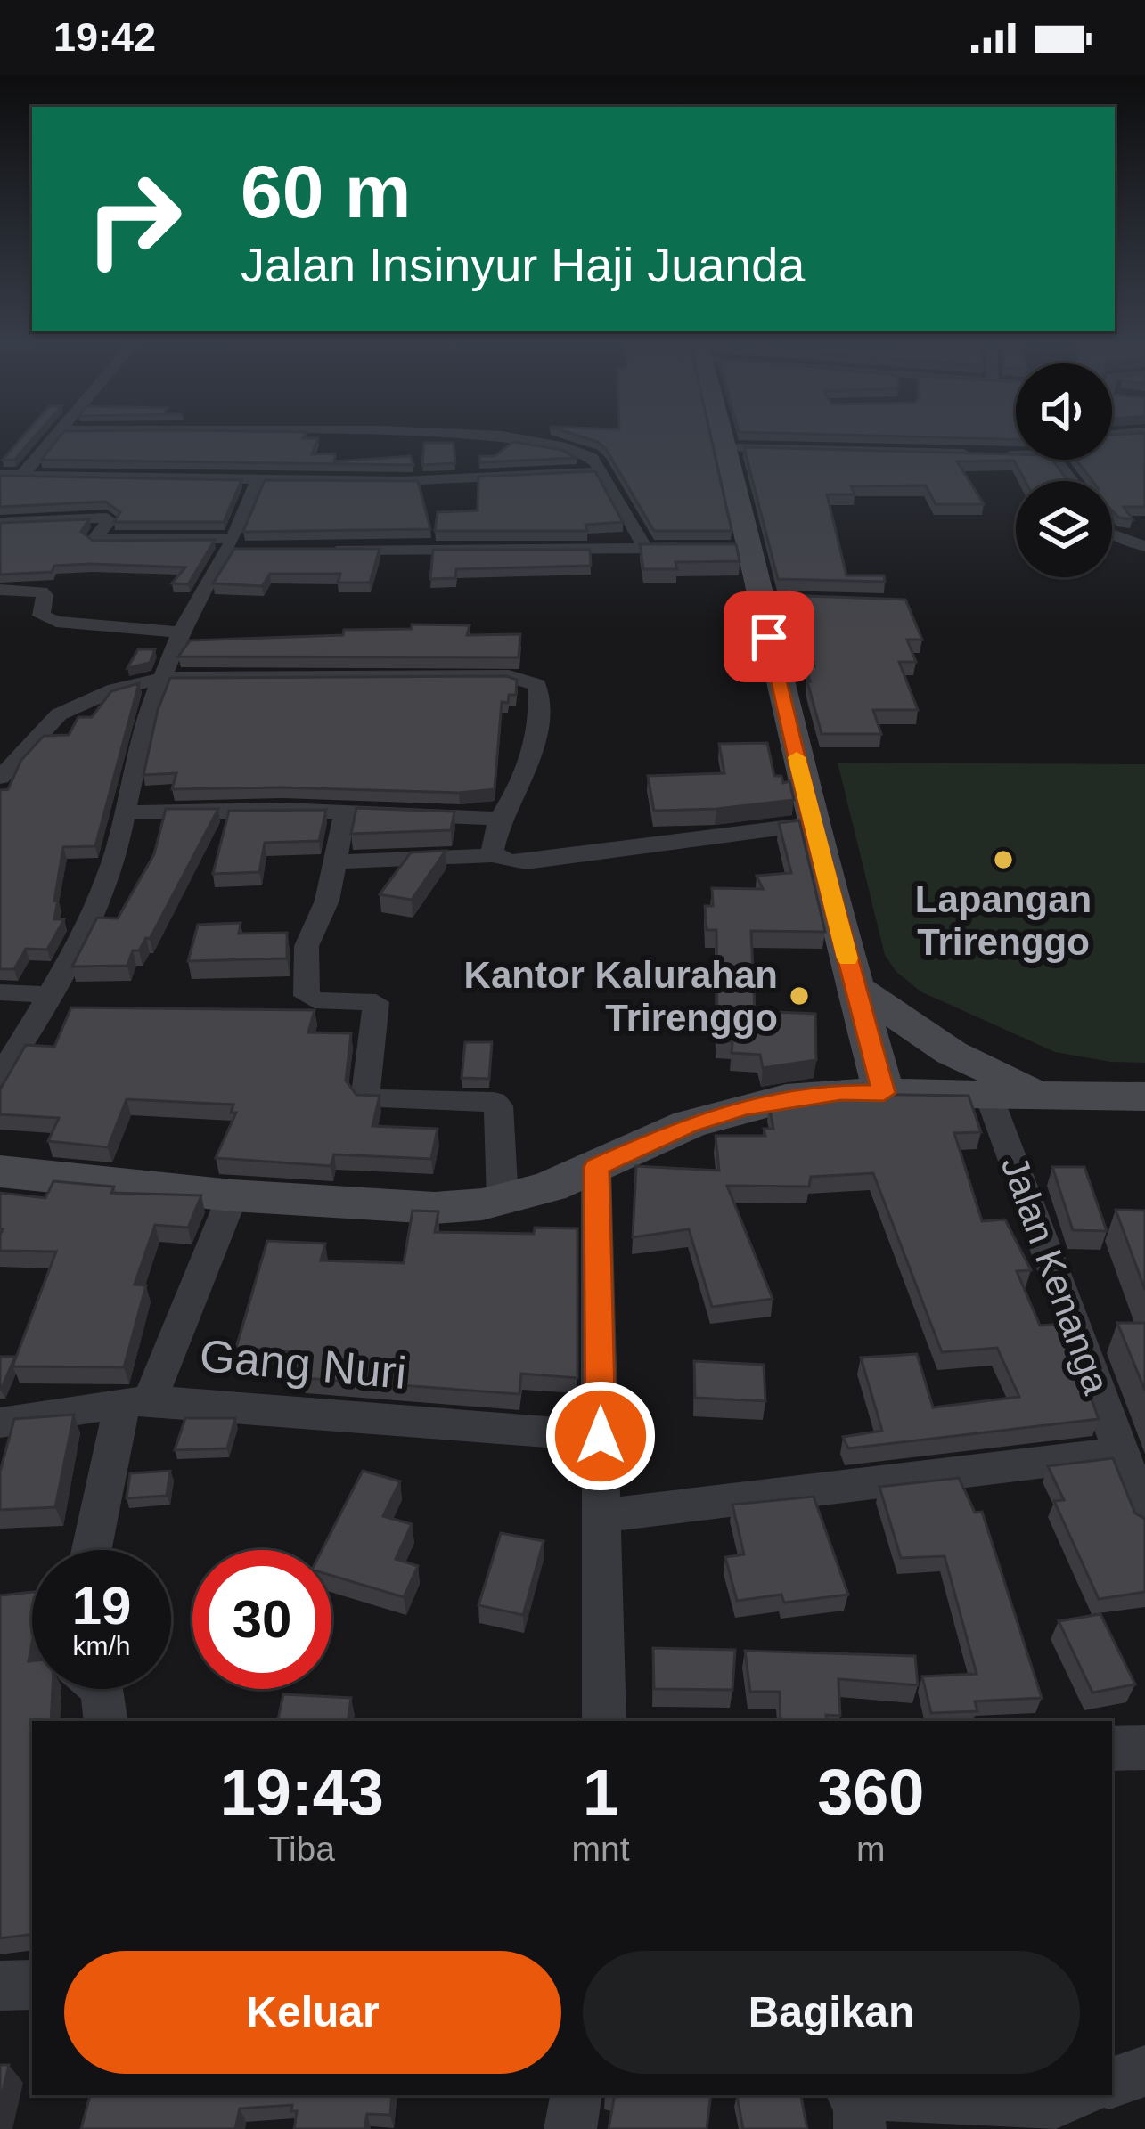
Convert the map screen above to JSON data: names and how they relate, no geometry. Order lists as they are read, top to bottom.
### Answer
{
  "streets": {
    "street": ["Jalan Kenanga", "Gang Nuri"]
  },
  "places": ["Lapangan Trirenggo", "Kantor Kalurahan Trirenggo"],
  "page": {
    "status": "19:42",
    "turn": ["60 m", "Jalan Insinyur Haji Juanda"],
    "speed": "19 km/h",
    "limit": "30",
    "eta": [
      "19:43",
      "Tiba",
      "1",
      "mnt",
      "360",
      "m"
    ],
    "buttons": ["Keluar", "Bagikan"]
  }
}
